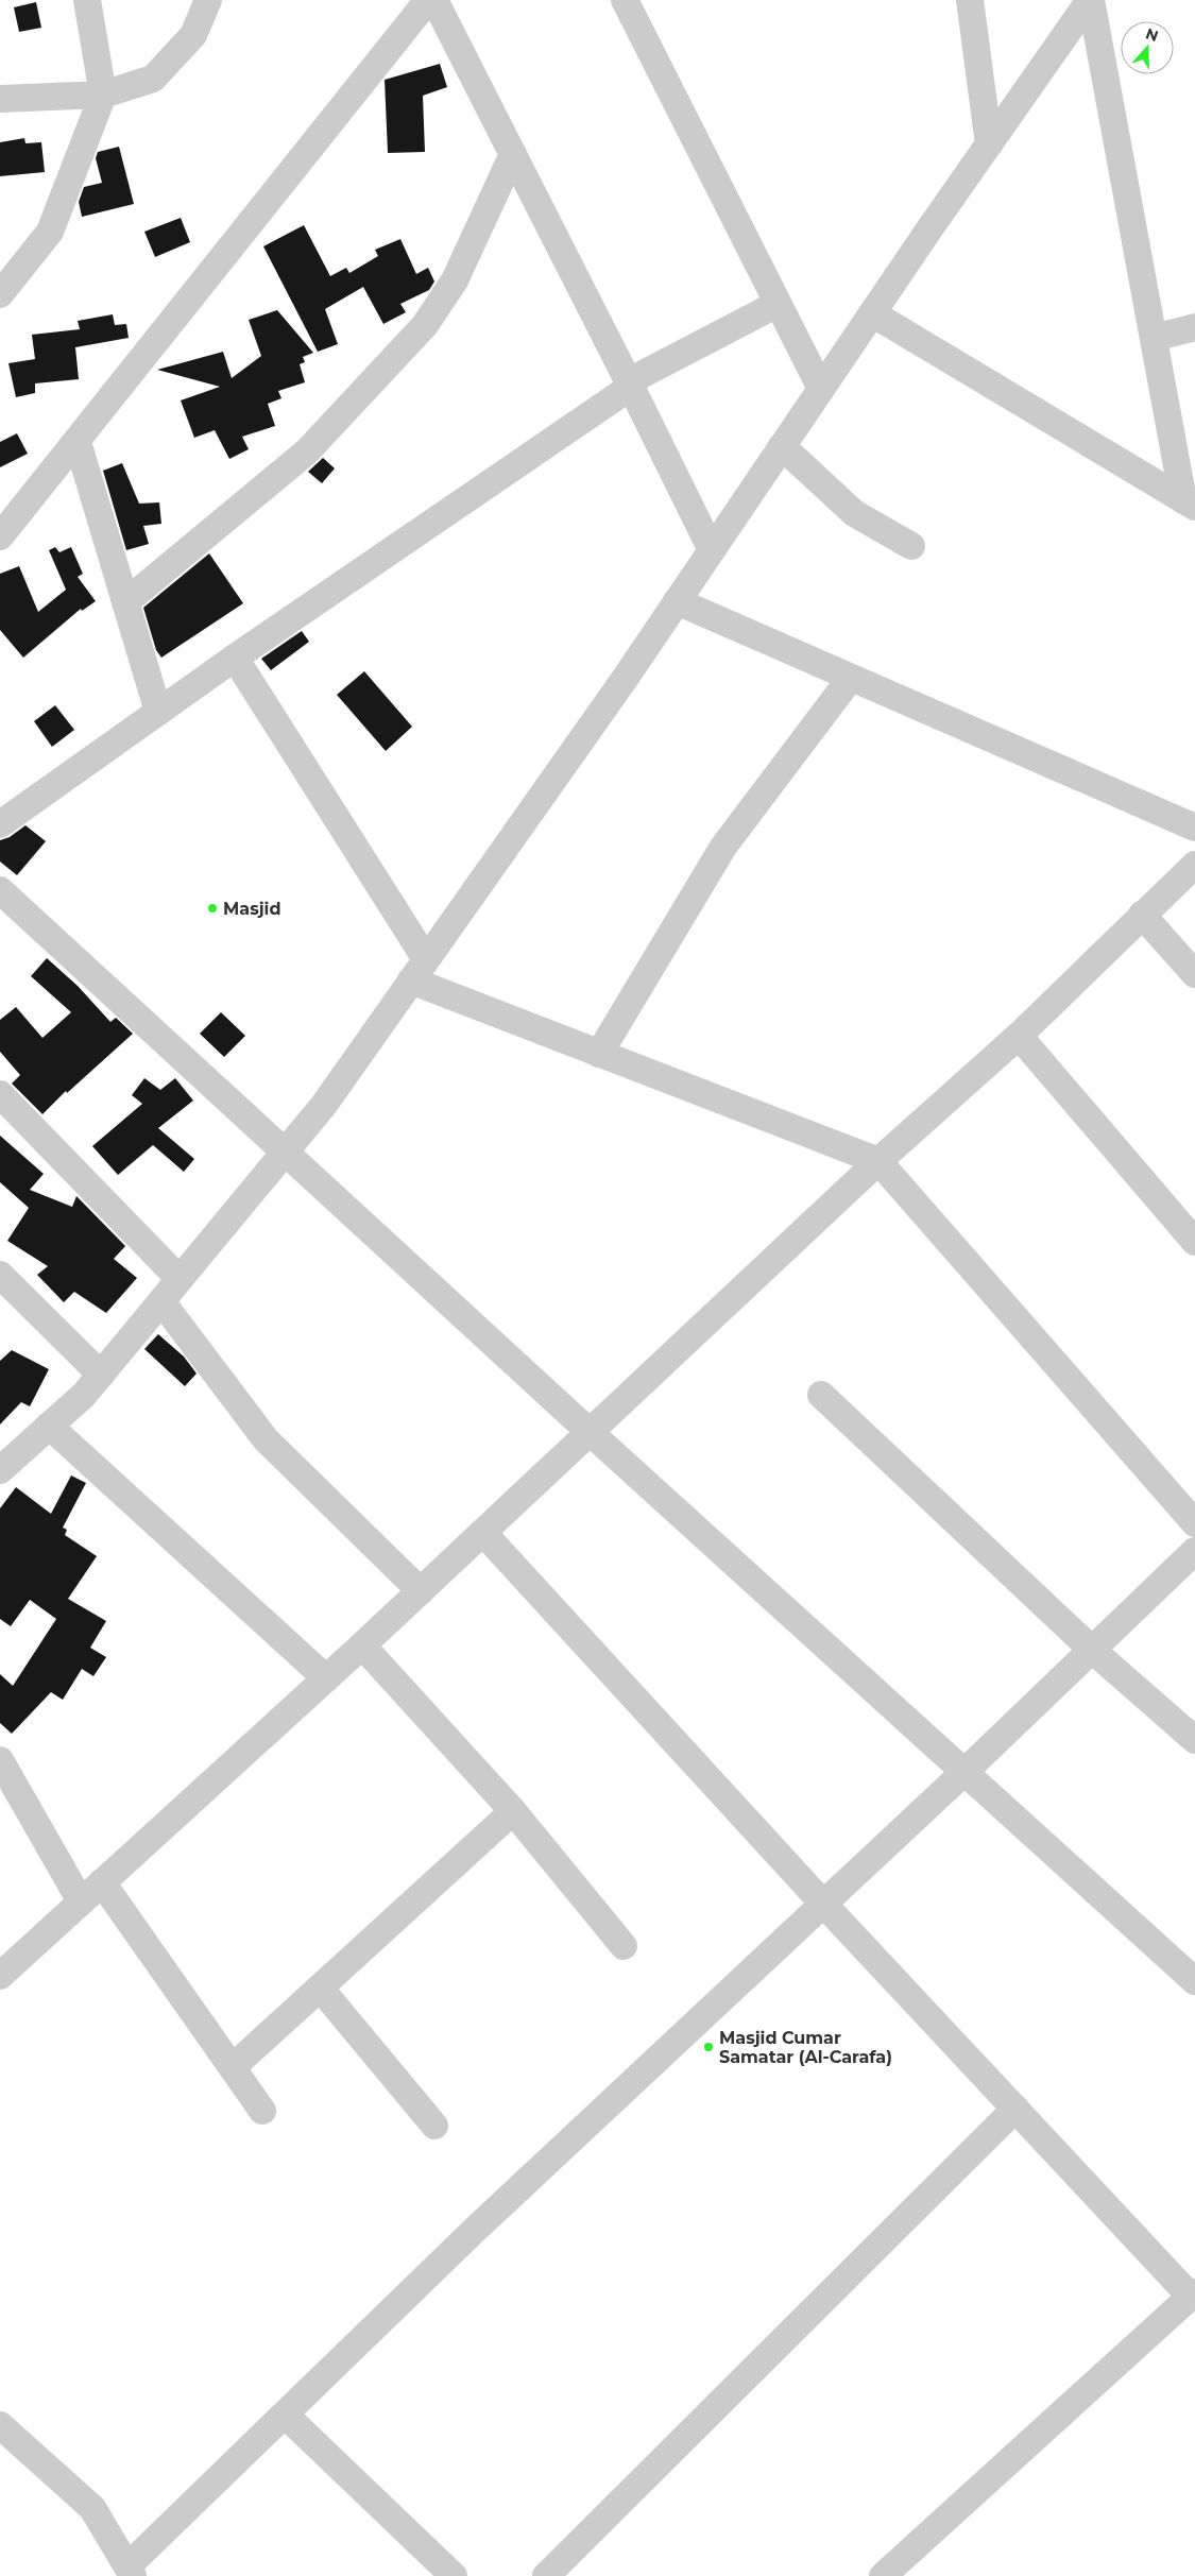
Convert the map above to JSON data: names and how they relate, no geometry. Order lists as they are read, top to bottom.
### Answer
{
  "places": ["Masjid", "Masjid Cumar Samatar (Al-Carafa)"],
  "north": "top"
}
